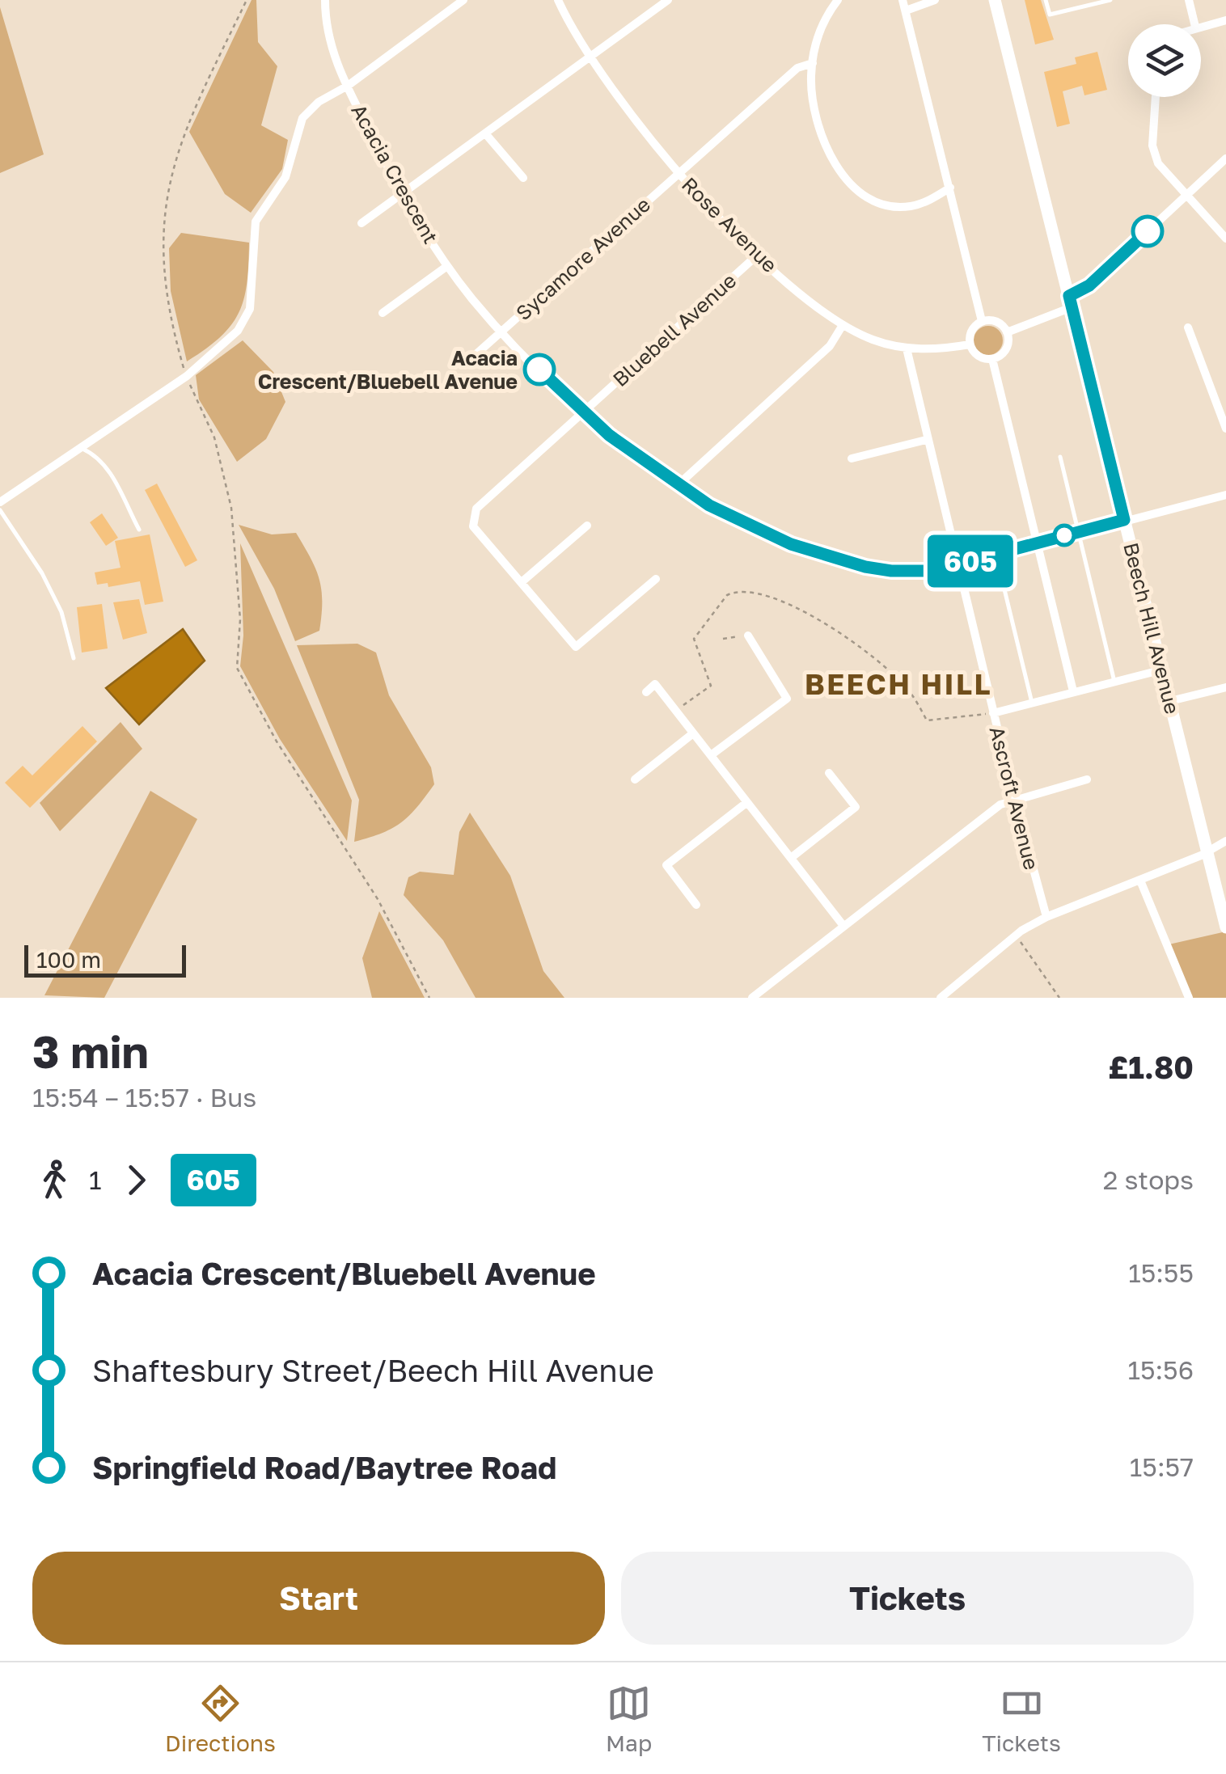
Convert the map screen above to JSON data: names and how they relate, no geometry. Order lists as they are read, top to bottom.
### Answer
{
  "streets": {
    "street": [
      "Acacia Crescent",
      "Rose Avenue",
      "Sycamore Avenue",
      "Bluebell Avenue",
      "Beech Hill Avenue",
      "Ascroft Avenue"
    ]
  },
  "crossings": [
    ["Acacia Crescent", "Sycamore Avenue"],
    ["Acacia Crescent", "Bluebell Avenue"],
    ["Acacia Crescent", "Beech Hill Avenue"],
    ["Acacia Crescent", "Ascroft Avenue"],
    ["Rose Avenue", "Sycamore Avenue"],
    ["Rose Avenue", "Bluebell Avenue"],
    ["Rose Avenue", "Ascroft Avenue"]
  ],
  "districts": ["BEECH HILL"],
  "places": ["Acacia Crescent/Bluebell Avenue"],
  "lines": ["bus line 605"],
  "scale_bar": "100 m",
  "page": {
    "on_map": "605",
    "scale": "100 m",
    "heading": ["3 min", "15:54 – 15:57 · Bus", "£1.80"],
    "legs": ["1", "605", "2 stops"],
    "list": [
      {
        "name": "Acacia Crescent/Bluebell Avenue",
        "value": "15:55"
      },
      {
        "name": "Shaftesbury Street/Beech Hill Avenue",
        "value": "15:56"
      },
      {
        "name": "Springfield Road/Baytree Road",
        "value": "15:57"
      }
    ],
    "buttons": ["Start", "Tickets"],
    "tabs": ["Directions", "Map", "Tickets"]
  }
}
